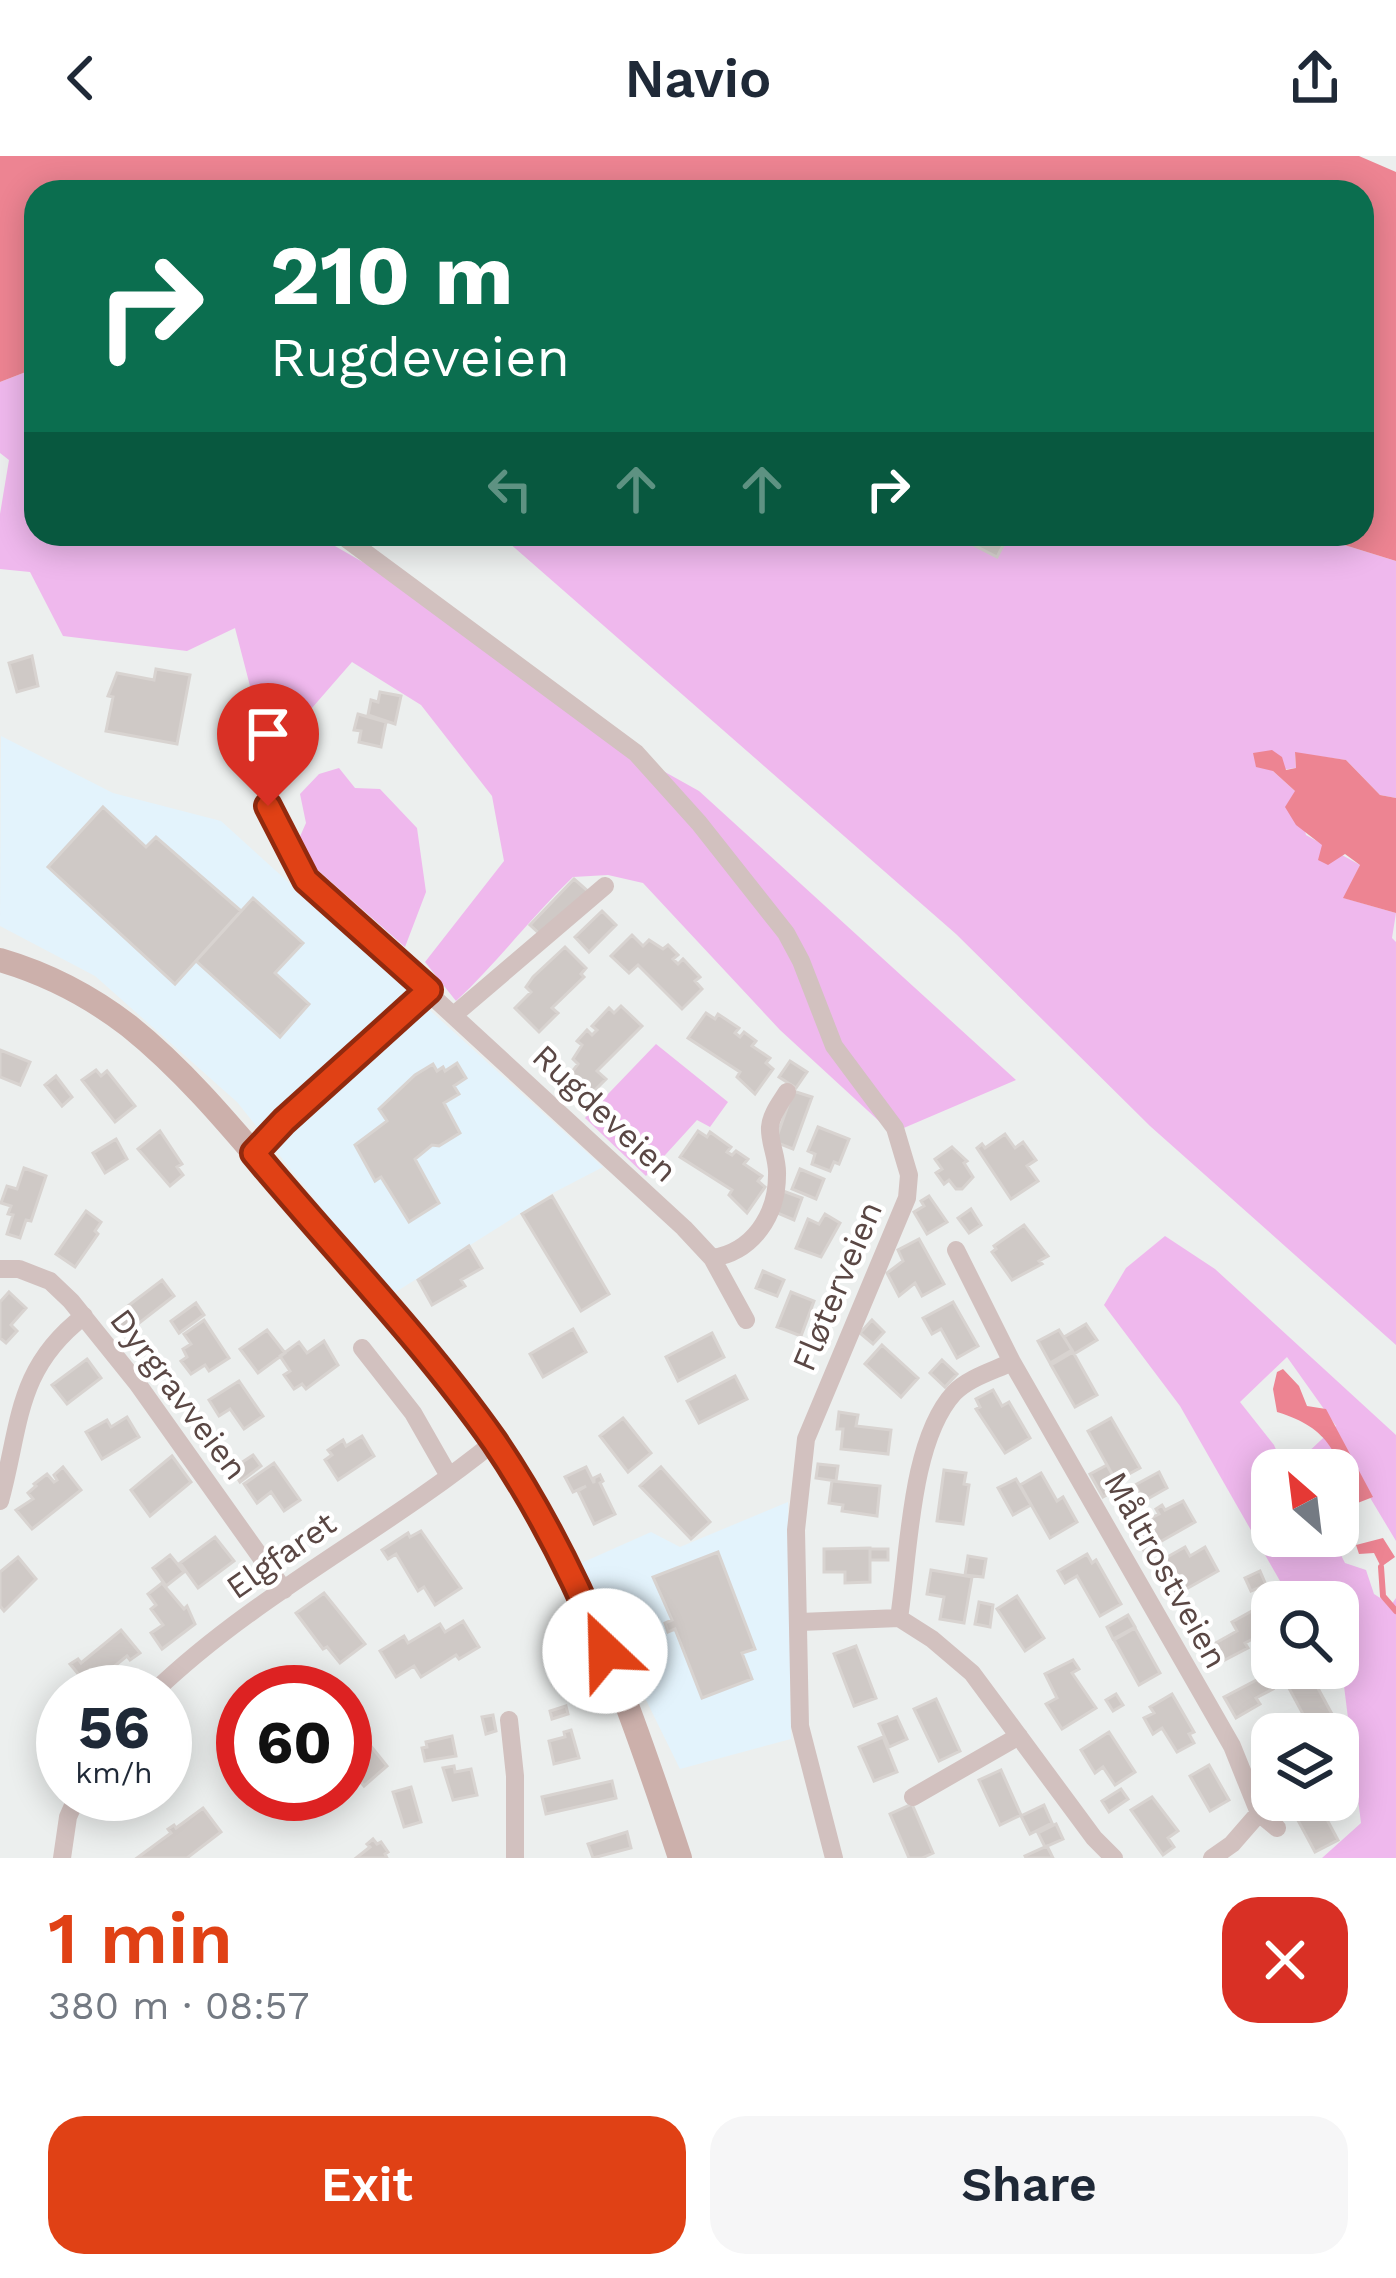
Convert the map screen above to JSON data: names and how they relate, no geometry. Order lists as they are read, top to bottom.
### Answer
{
  "streets": {
    "street": [
      "Rugdeveien",
      "Fløterveien",
      "Dyrgravveien",
      "Elgfaret",
      "Måltrostveien"
    ]
  },
  "crossings": [
    ["Dyrgravveien", "Elgfaret"]
  ],
  "north": "top left",
  "page": {
    "header": "Navio",
    "turn": ["210 m", "Rugdeveien"],
    "speed": "56 km/h",
    "limit": "60",
    "heading": ["1 min", "380 m · 08:57"],
    "buttons": ["Exit", "Share"]
  }
}
